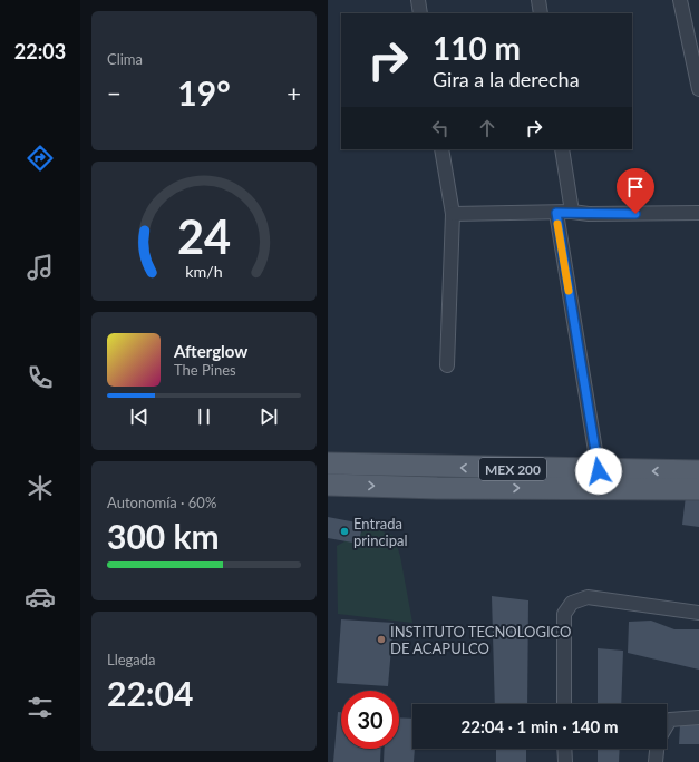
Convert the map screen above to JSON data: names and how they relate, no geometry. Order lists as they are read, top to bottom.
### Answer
{
  "streets": {
    "main road": ["MEX 200"]
  },
  "places": ["Entrada principal", "INSTITUTO TECNOLOGICO DE ACAPULCO"],
  "page": {
    "tabs": "22:03",
    "tile": [
      "Clima",
      ["Autonomía · 60%", "300 km"],
      ["Llegada", "22:04"]
    ],
    "turn": ["110 m", "Gira a la derecha"],
    "heat": ["−", "19°", "+"],
    "song": ["Afterglow", "The Pines"],
    "limit": "30",
    "trip": "22:04 · 1 min · 140 m",
    "gauge": ["24", "km/h"]
  }
}
